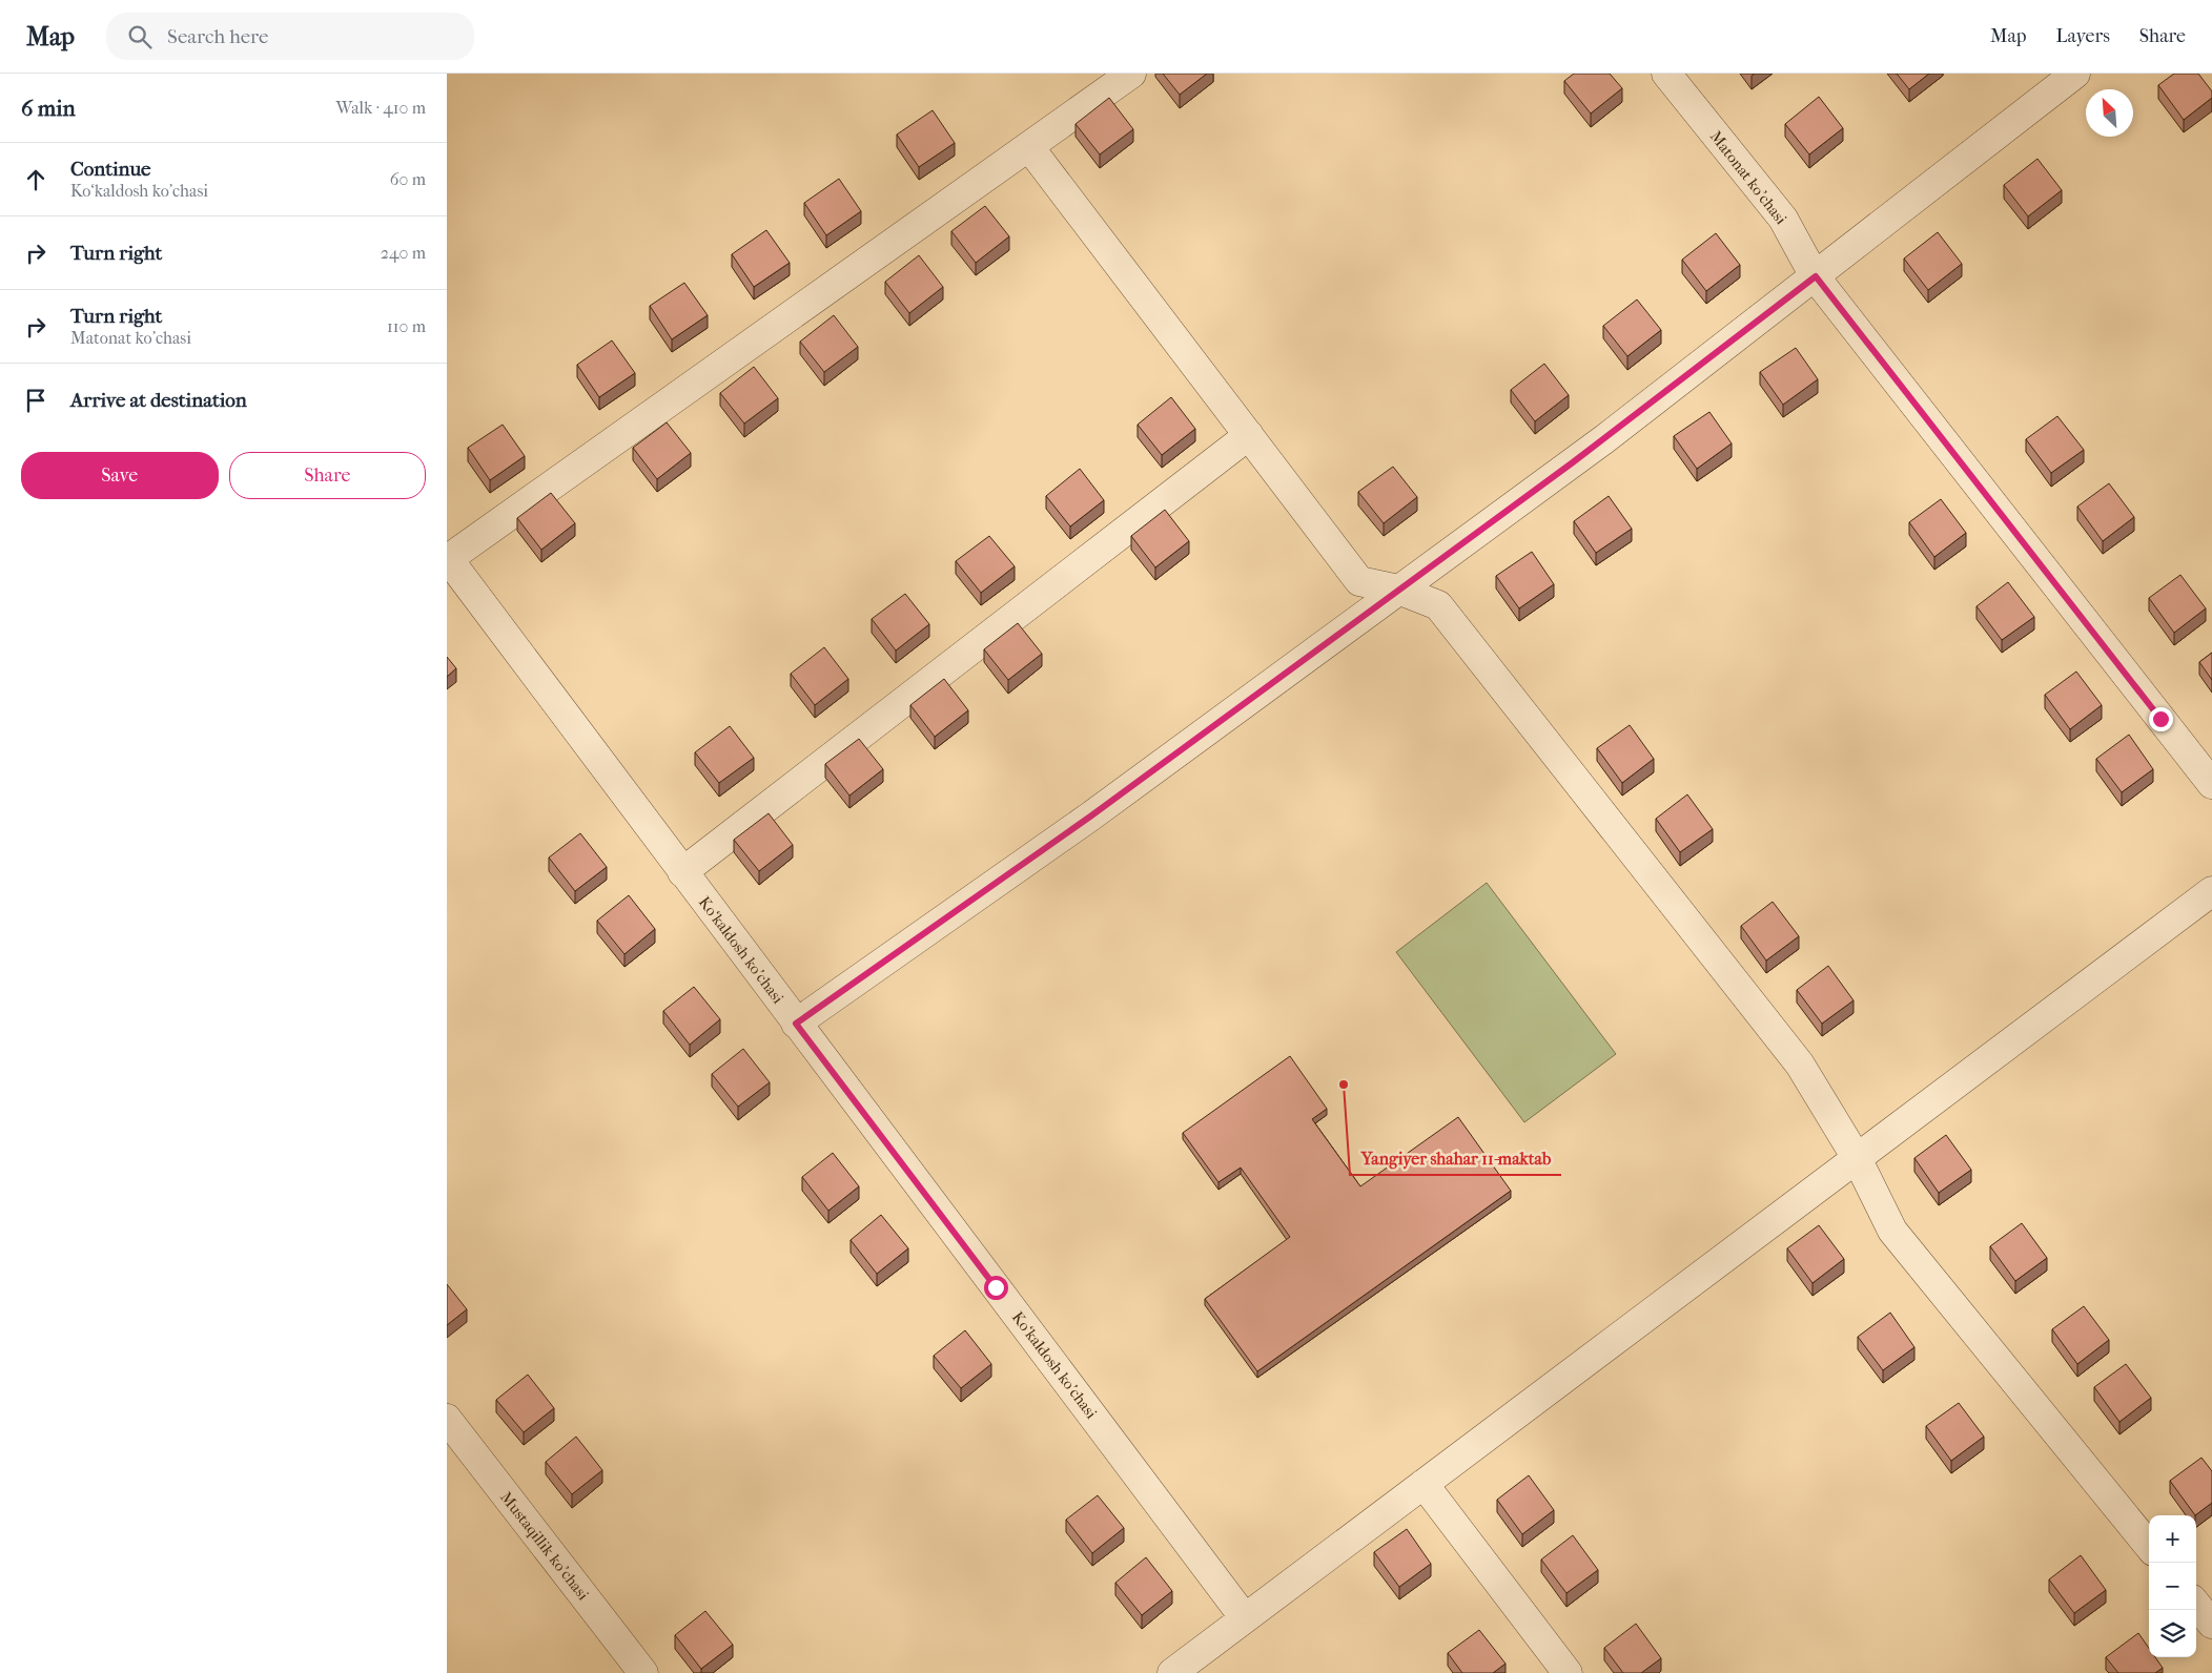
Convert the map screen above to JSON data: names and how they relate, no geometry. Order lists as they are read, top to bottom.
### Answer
{
  "streets": {
    "street": ["Matonat ko'chasi", "Ko‘kaldosh ko'chasi", "Mustaqillik ko'chasi"]
  },
  "places": ["Yangiyer shahar 11-maktab"],
  "north": "top left",
  "page": {
    "header": "Map",
    "search": "Search here",
    "nav": ["Map", "Layers", "Share"],
    "heading": ["6 min", "Walk · 410 m"],
    "list": [
      ["Continue", "Ko‘kaldosh ko'chasi", "60 m"],
      ["Turn right", "240 m"],
      ["Turn right", "Matonat ko'chasi", "110 m"],
      "Arrive at destination"
    ],
    "buttons": ["Save", "Share"],
    "map_buttons": ["+", "−"]
  }
}
